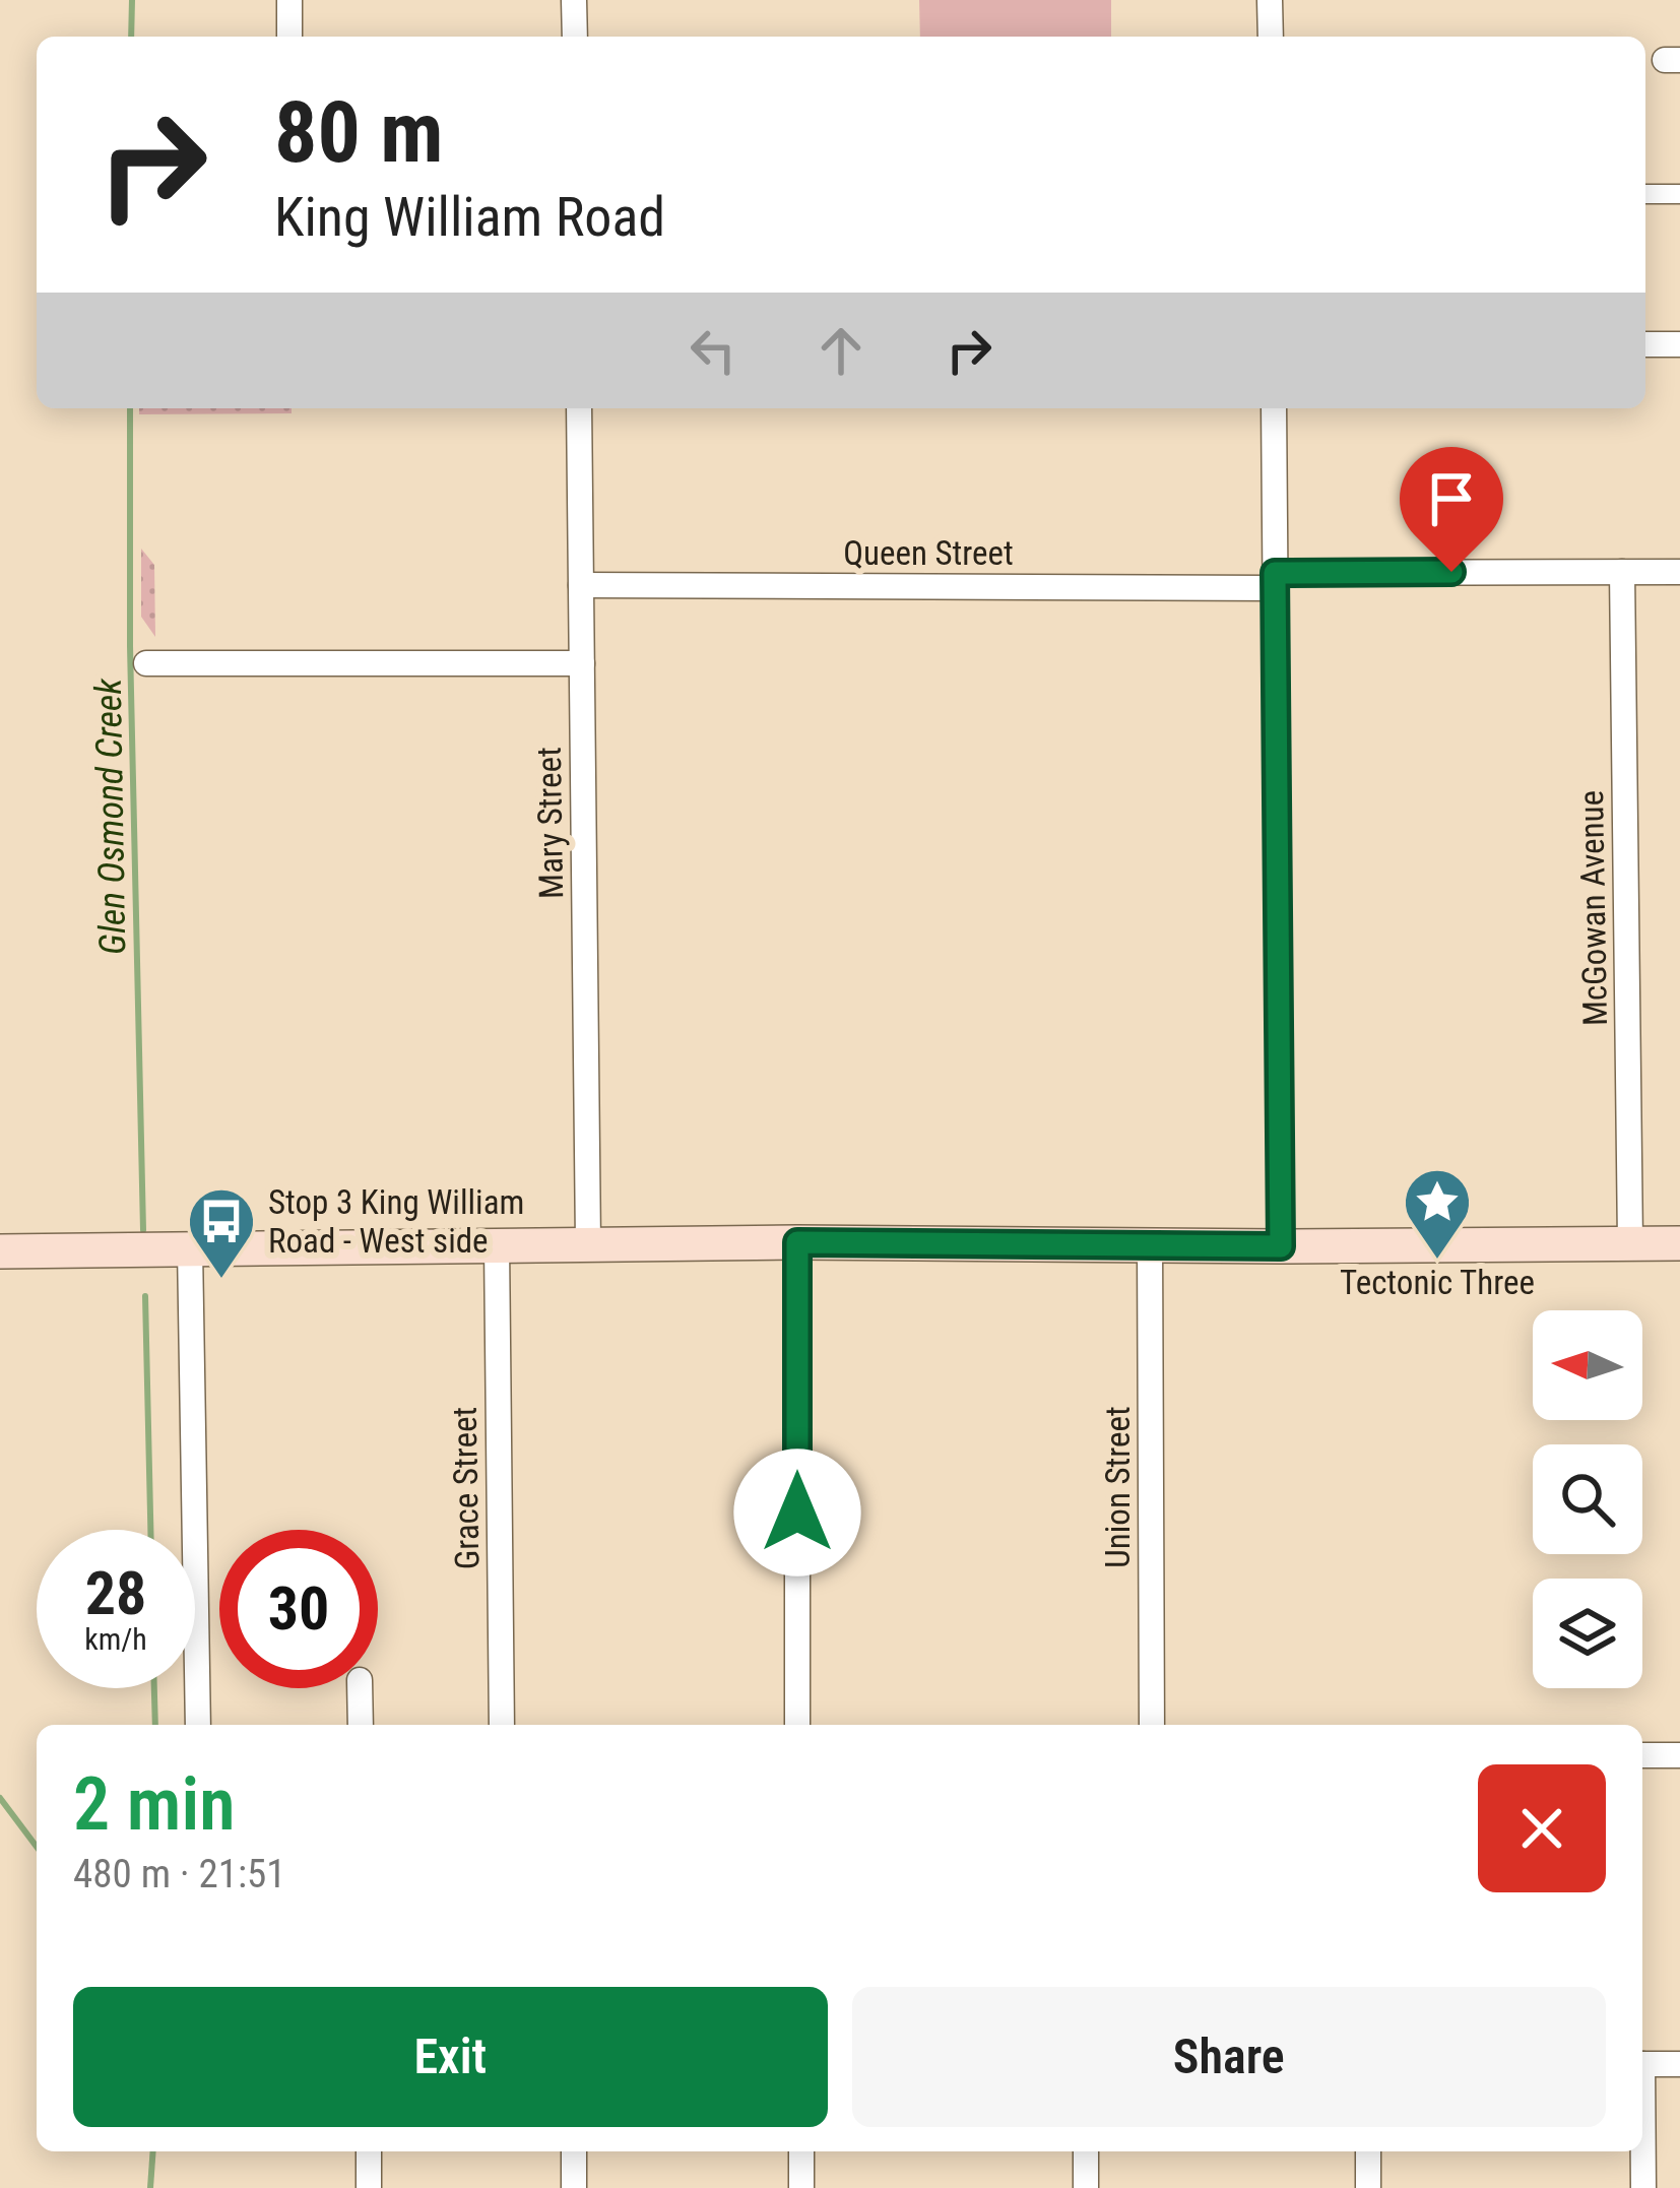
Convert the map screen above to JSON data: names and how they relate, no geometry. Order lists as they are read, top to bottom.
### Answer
{
  "streets": {
    "street": [
      "Queen Street",
      "Mary Street",
      "McGowan Avenue",
      "Union Street",
      "Grace Street"
    ]
  },
  "crossings": [
    ["Queen Street", "Mary Street"],
    ["Queen Street", "McGowan Avenue"]
  ],
  "water": ["Glen Osmond Creek"],
  "places": {
    "place": ["Tectonic Three"],
    "bus stop": ["Stop 3 King William Road - West side"]
  },
  "north": "left",
  "page": {
    "turn": ["80 m", "King William Road"],
    "speed": "28 km/h",
    "limit": "30",
    "heading": ["2 min", "480 m · 21:51"],
    "buttons": ["Exit", "Share"]
  }
}
